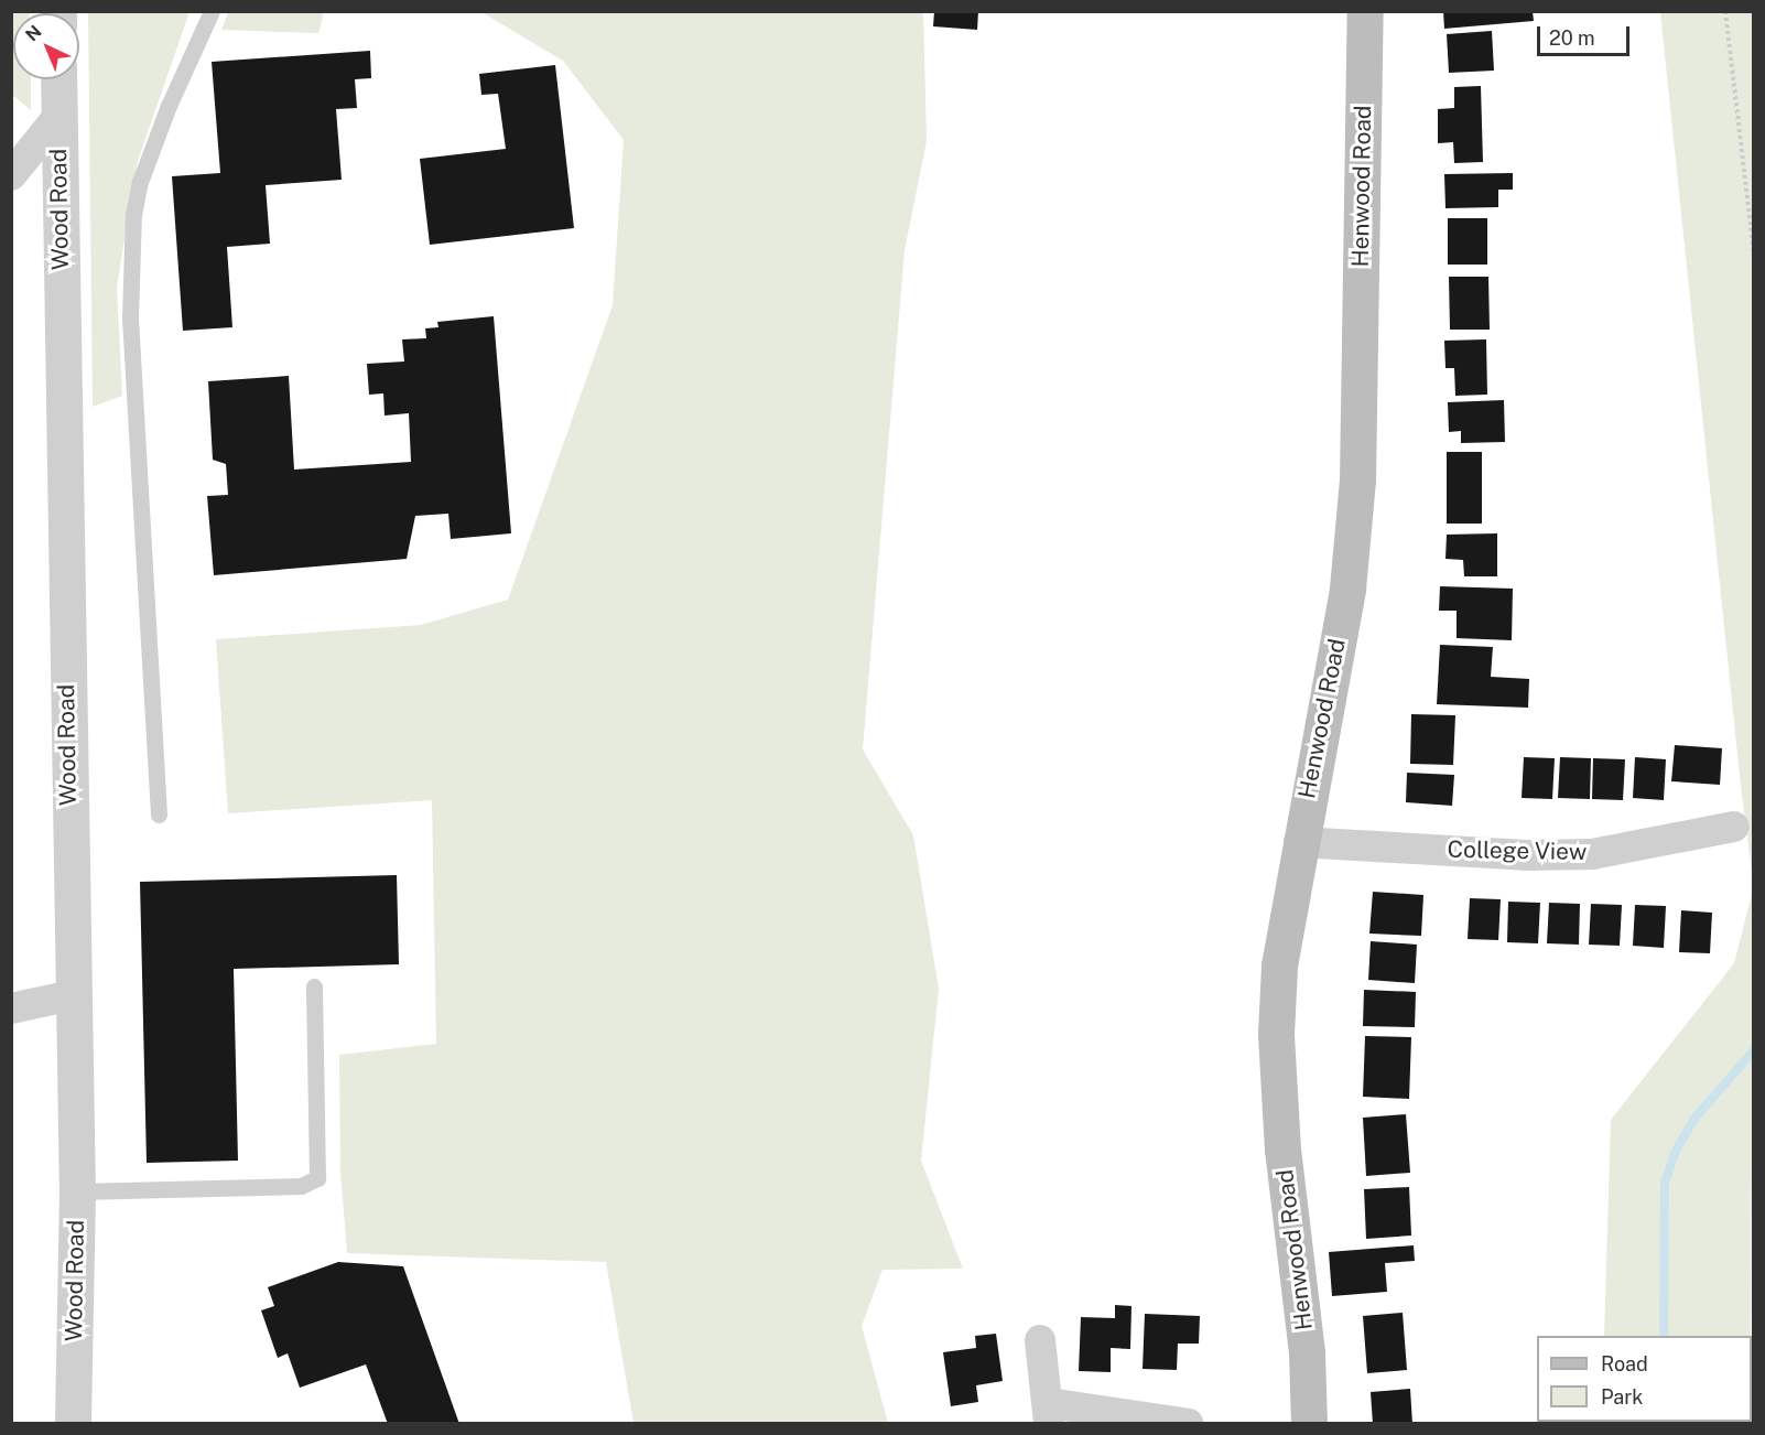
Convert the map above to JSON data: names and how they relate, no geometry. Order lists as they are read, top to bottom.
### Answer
{
  "streets": {
    "main road": ["Henwood Road"],
    "street": ["Wood Road", "College View"]
  },
  "crossings": [
    ["Henwood Road", "College View"]
  ],
  "legend": ["Road", "Park"],
  "scale_bar": "20 m",
  "north": "top left"
}
